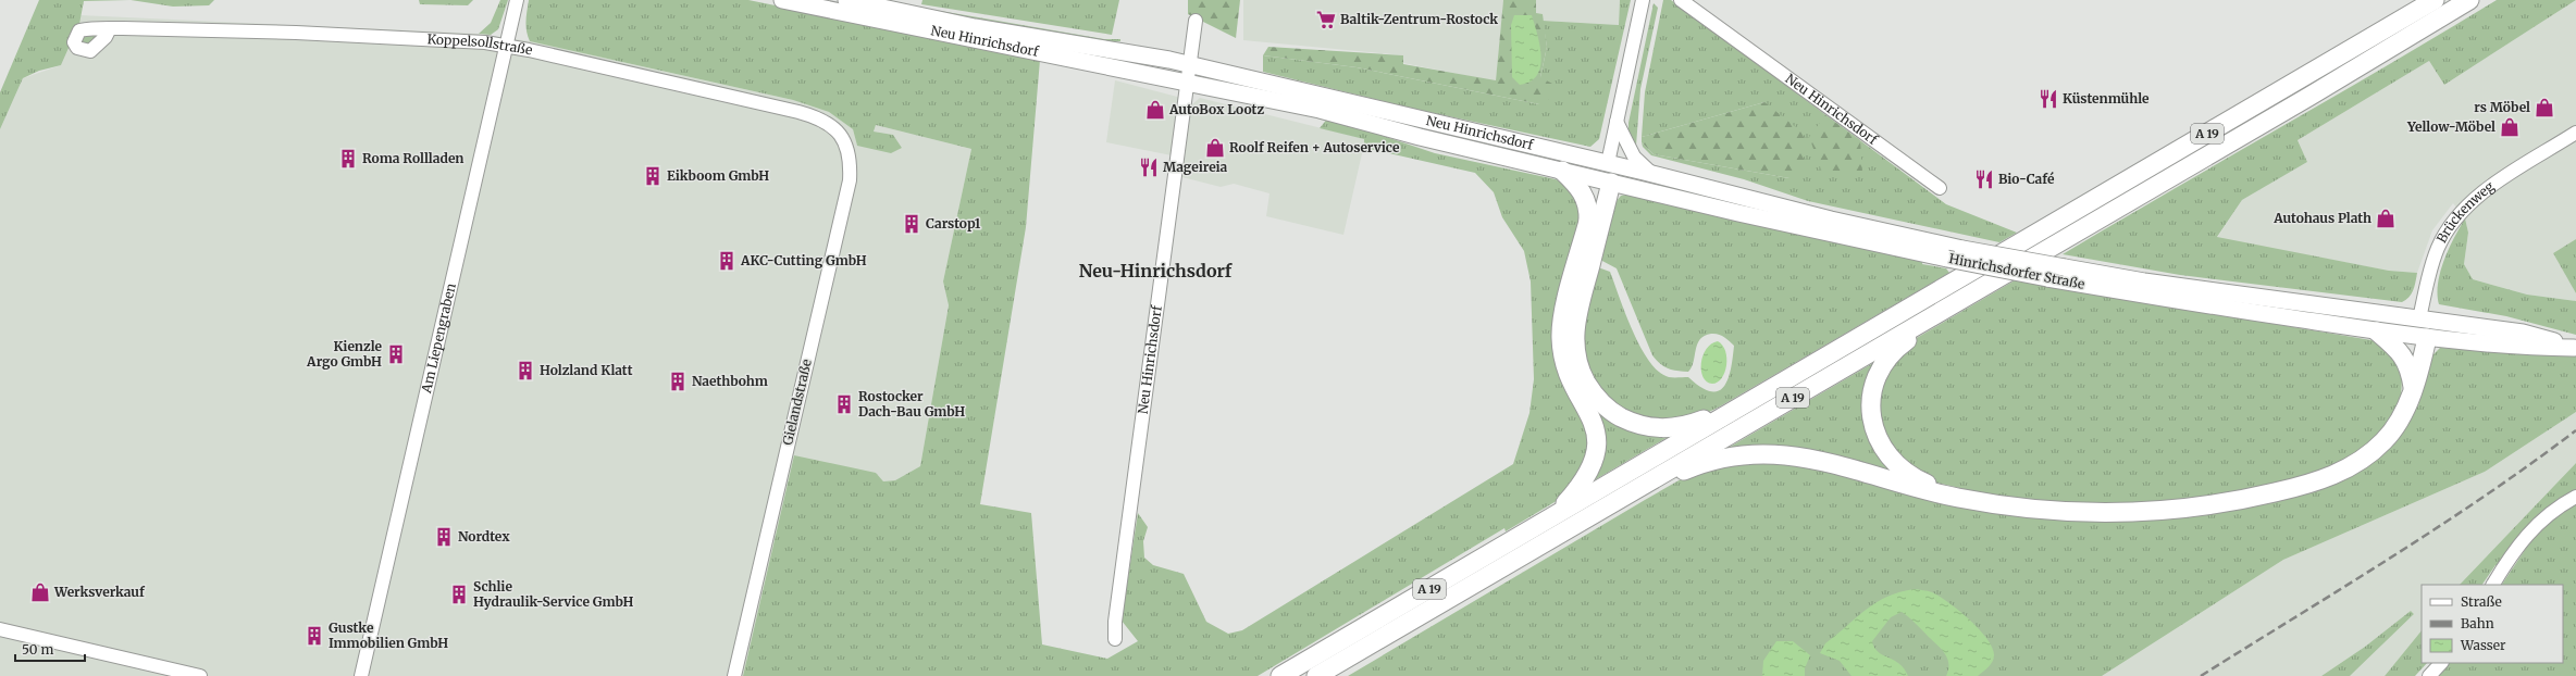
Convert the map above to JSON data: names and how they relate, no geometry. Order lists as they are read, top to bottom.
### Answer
{
  "streets": {
    "highway": ["A 19"],
    "main road": ["Neu Hinrichsdorf", "Hinrichsdorfer Straße"],
    "street": [
      "Koppelsollstraße",
      "Brückenweg",
      "Am Liepengraben",
      "Gielandstraße"
    ]
  },
  "crossings": [
    ["Neu Hinrichsdorf", "Hinrichsdorfer Straße"],
    ["Koppelsollstraße", "Am Liepengraben"],
    ["Koppelsollstraße", "Gielandstraße"],
    ["Brückenweg", "Hinrichsdorfer Straße"]
  ],
  "districts": ["Neu-Hinrichsdorf"],
  "places": {
    "supermarket": ["Baltik-Zentrum-Rostock"],
    "restaurant": ["Küstenmühle", "Mageireia", "Bio-Café"],
    "shop": [
      "rs Möbel",
      "AutoBox Lootz",
      "Yellow-Möbel",
      "Roolf Reifen + Autoservice",
      "Autohaus Plath",
      "Werksverkauf"
    ],
    "building": [
      "Roma Rollladen",
      "Eikboom GmbH",
      "Carstop1",
      "AKC-Cutting GmbH",
      "Kienzle Argo GmbH",
      "Holzland Klatt",
      "Naethbohm",
      "Rostocker Dach-Bau GmbH",
      "Nordtex",
      "Schlie Hydraulik-Service GmbH",
      "Gustke Immobilien GmbH"
    ]
  },
  "legend": ["Straße", "Bahn", "Wasser"],
  "scale_bar": "50 m"
}
